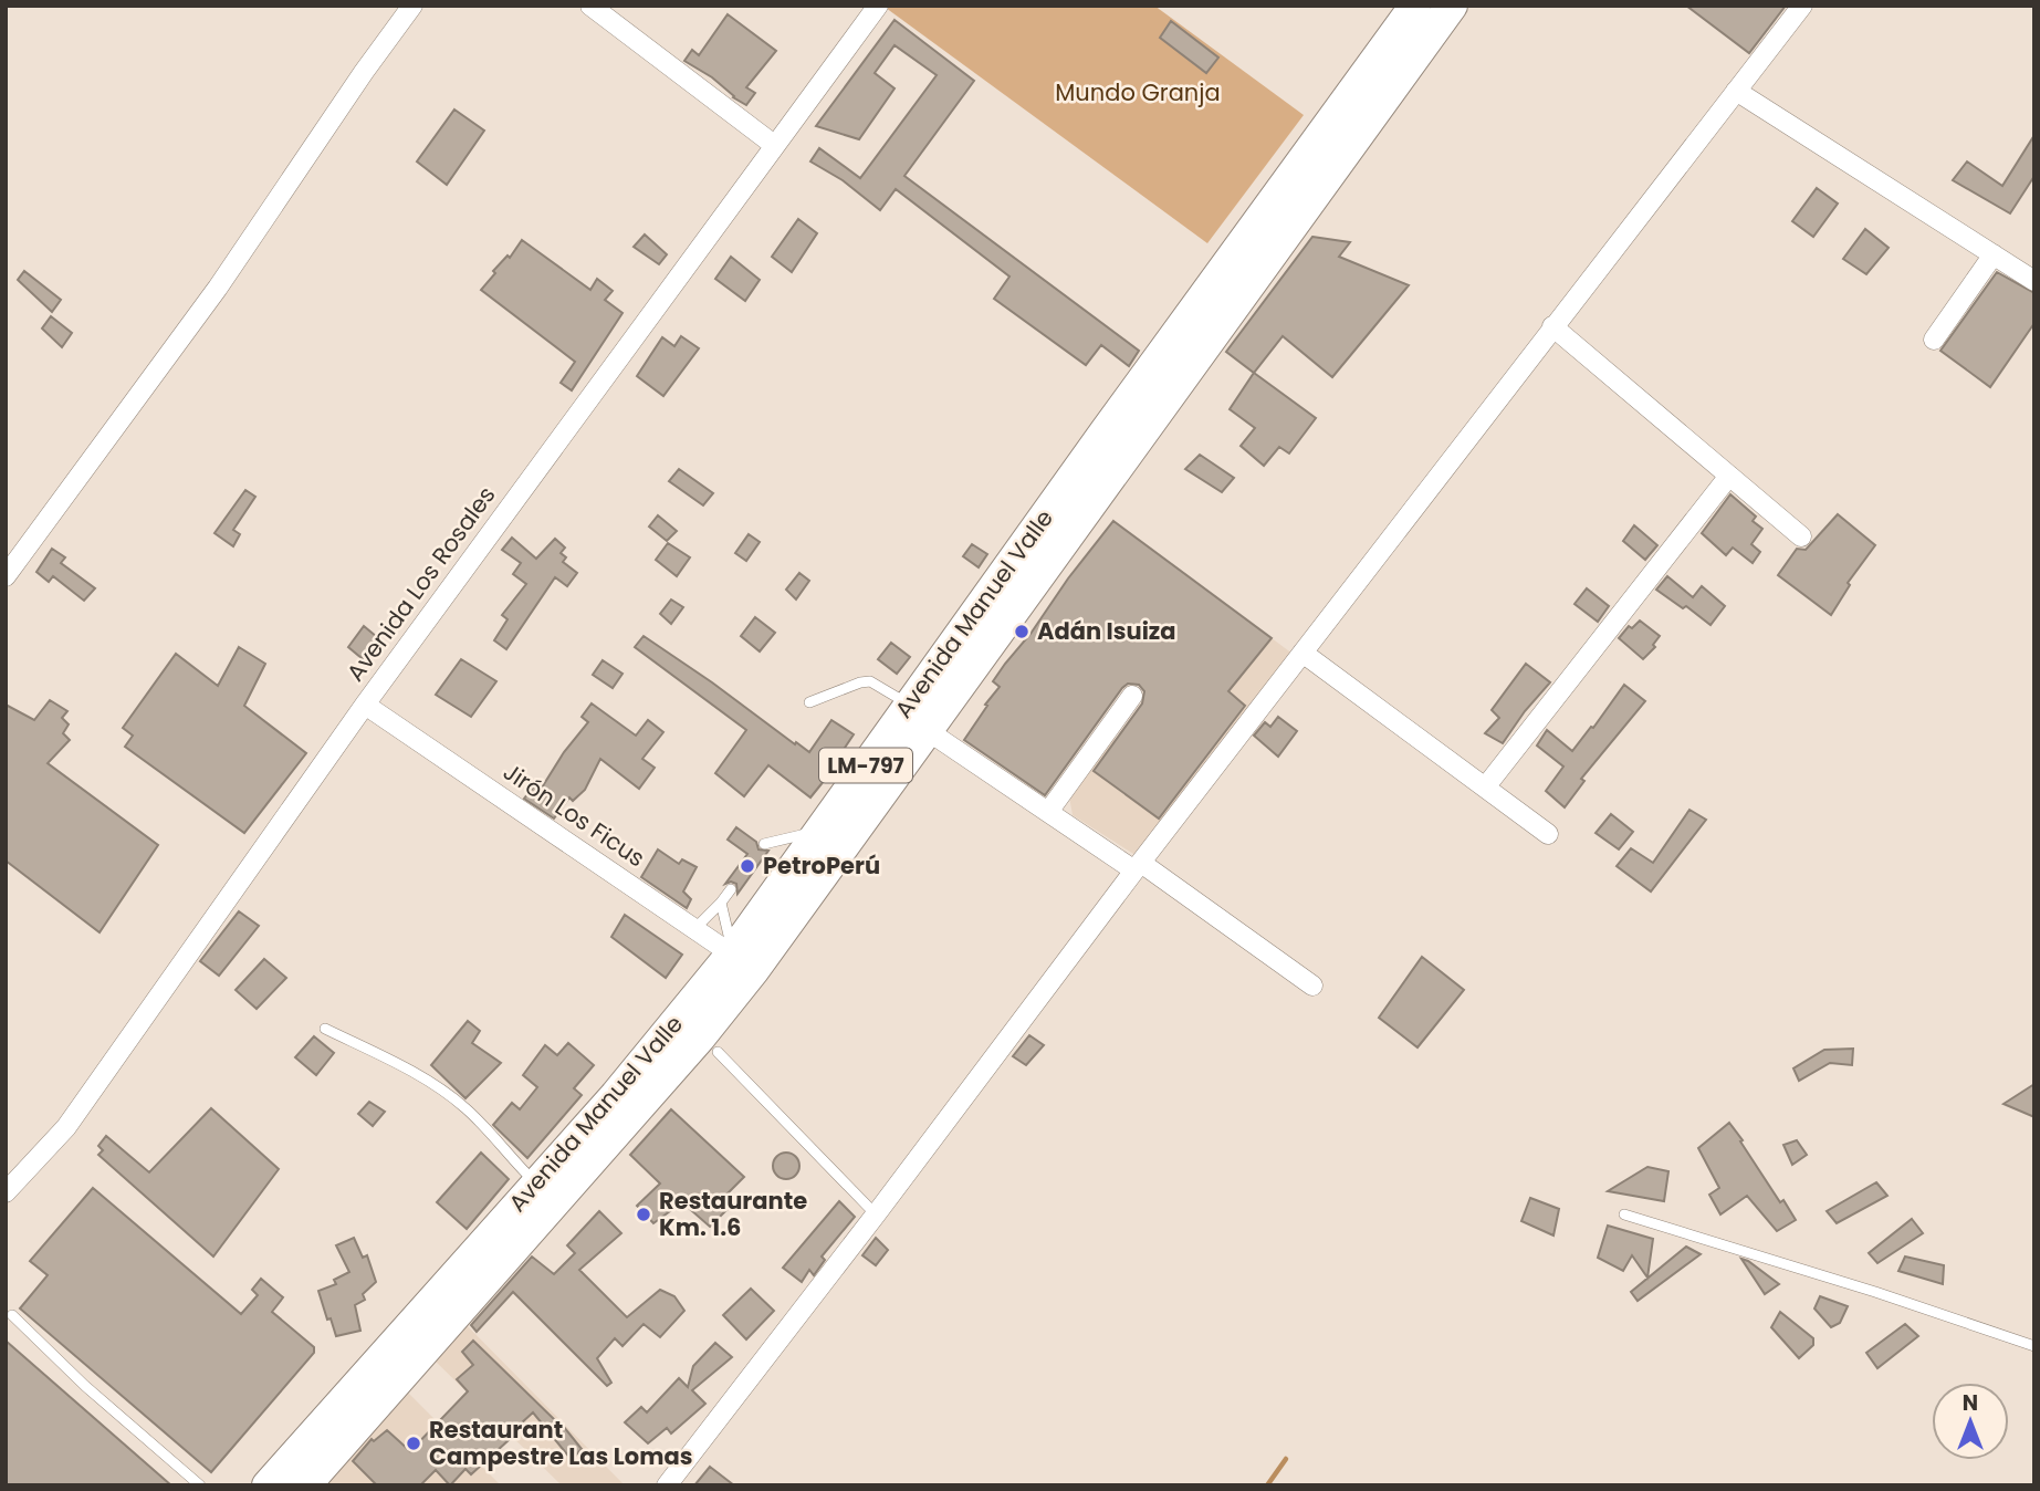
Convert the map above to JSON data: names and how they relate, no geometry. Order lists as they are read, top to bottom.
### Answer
{
  "streets": {
    "main road": ["Avenida Manuel Valle", "LM-797"],
    "street": ["Avenida Los Rosales", "Jirón Los Ficus"]
  },
  "crossings": [
    ["Avenida Los Rosales", "Jirón Los Ficus"],
    ["Avenida Manuel Valle", "Jirón Los Ficus"]
  ],
  "parks": ["Mundo Granja"],
  "places": [
    "Adán Isuiza",
    "PetroPerú",
    "Restaurante Km. 1.6",
    "Restaurant Campestre Las Lomas"
  ],
  "north": "top"
}
